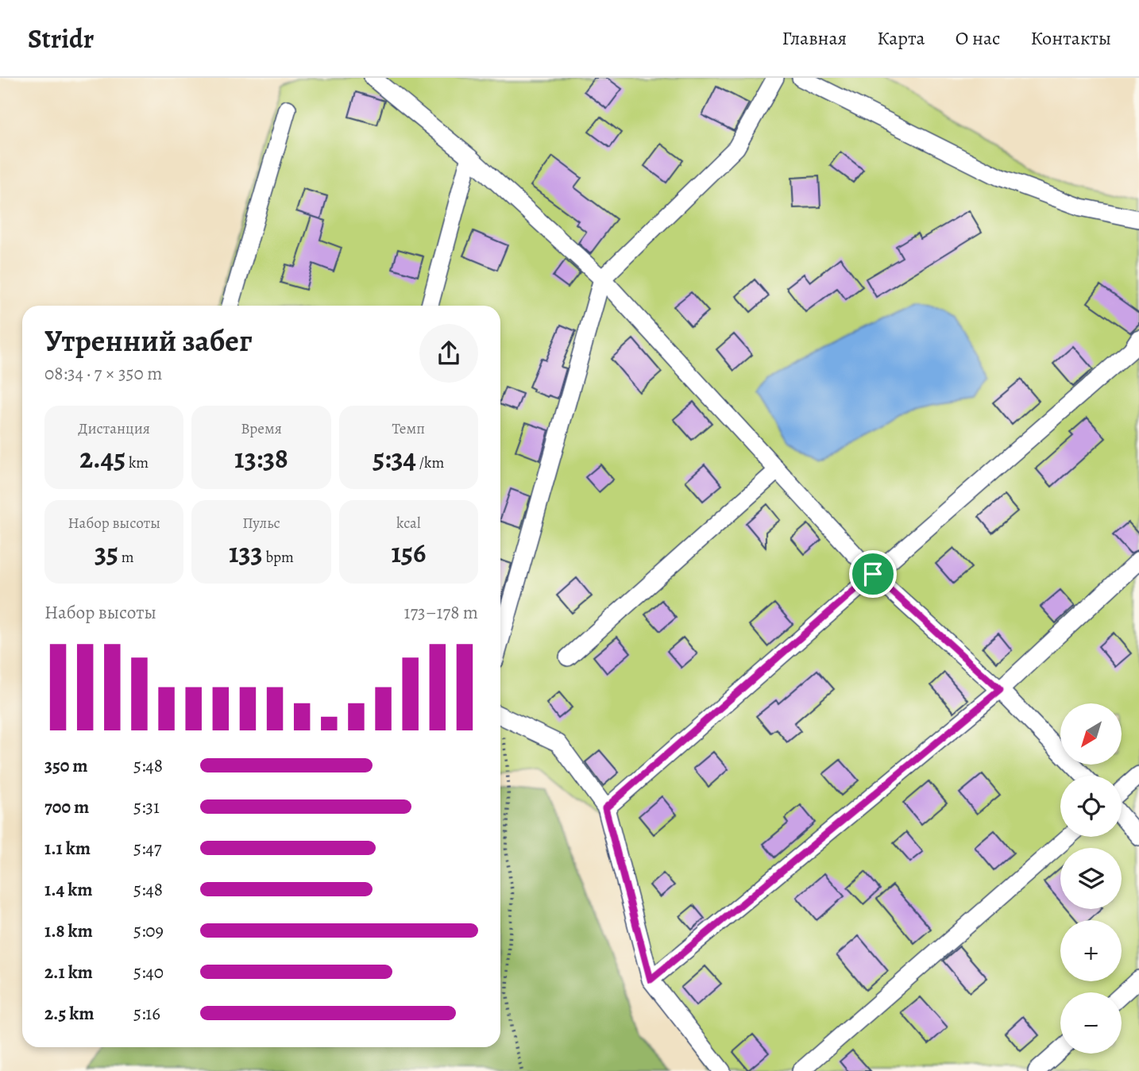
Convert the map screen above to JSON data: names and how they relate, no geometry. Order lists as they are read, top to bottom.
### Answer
{
  "north": "bottom left",
  "page": {
    "header": "Stridr",
    "nav": [
      "Главная",
      "Карта",
      "О нас",
      "Контакты"
    ],
    "heading": ["Утренний забег", "08:34 · 7 × 350 m"],
    "stats": [
      ["Дистанция", "2.45 km"],
      ["Время", "13:38"],
      ["Темп", "5:34 /km"],
      ["Набор высоты", "35 m"],
      ["Пульс", "133 bpm"],
      ["kcal", "156"]
    ],
    "chart": ["Набор высоты", "173–178 m"],
    "map_buttons": ["+", "−"],
    "list": [
      {
        "name": "350 m",
        "note": "5:48"
      },
      {
        "name": "700 m",
        "note": "5:31"
      },
      {
        "name": "1.1 km",
        "note": "5:47"
      },
      {
        "name": "1.4 km",
        "note": "5:48"
      },
      {
        "name": "1.8 km",
        "note": "5:09"
      },
      {
        "name": "2.1 km",
        "note": "5:40"
      },
      {
        "name": "2.5 km",
        "note": "5:16"
      }
    ]
  }
}
